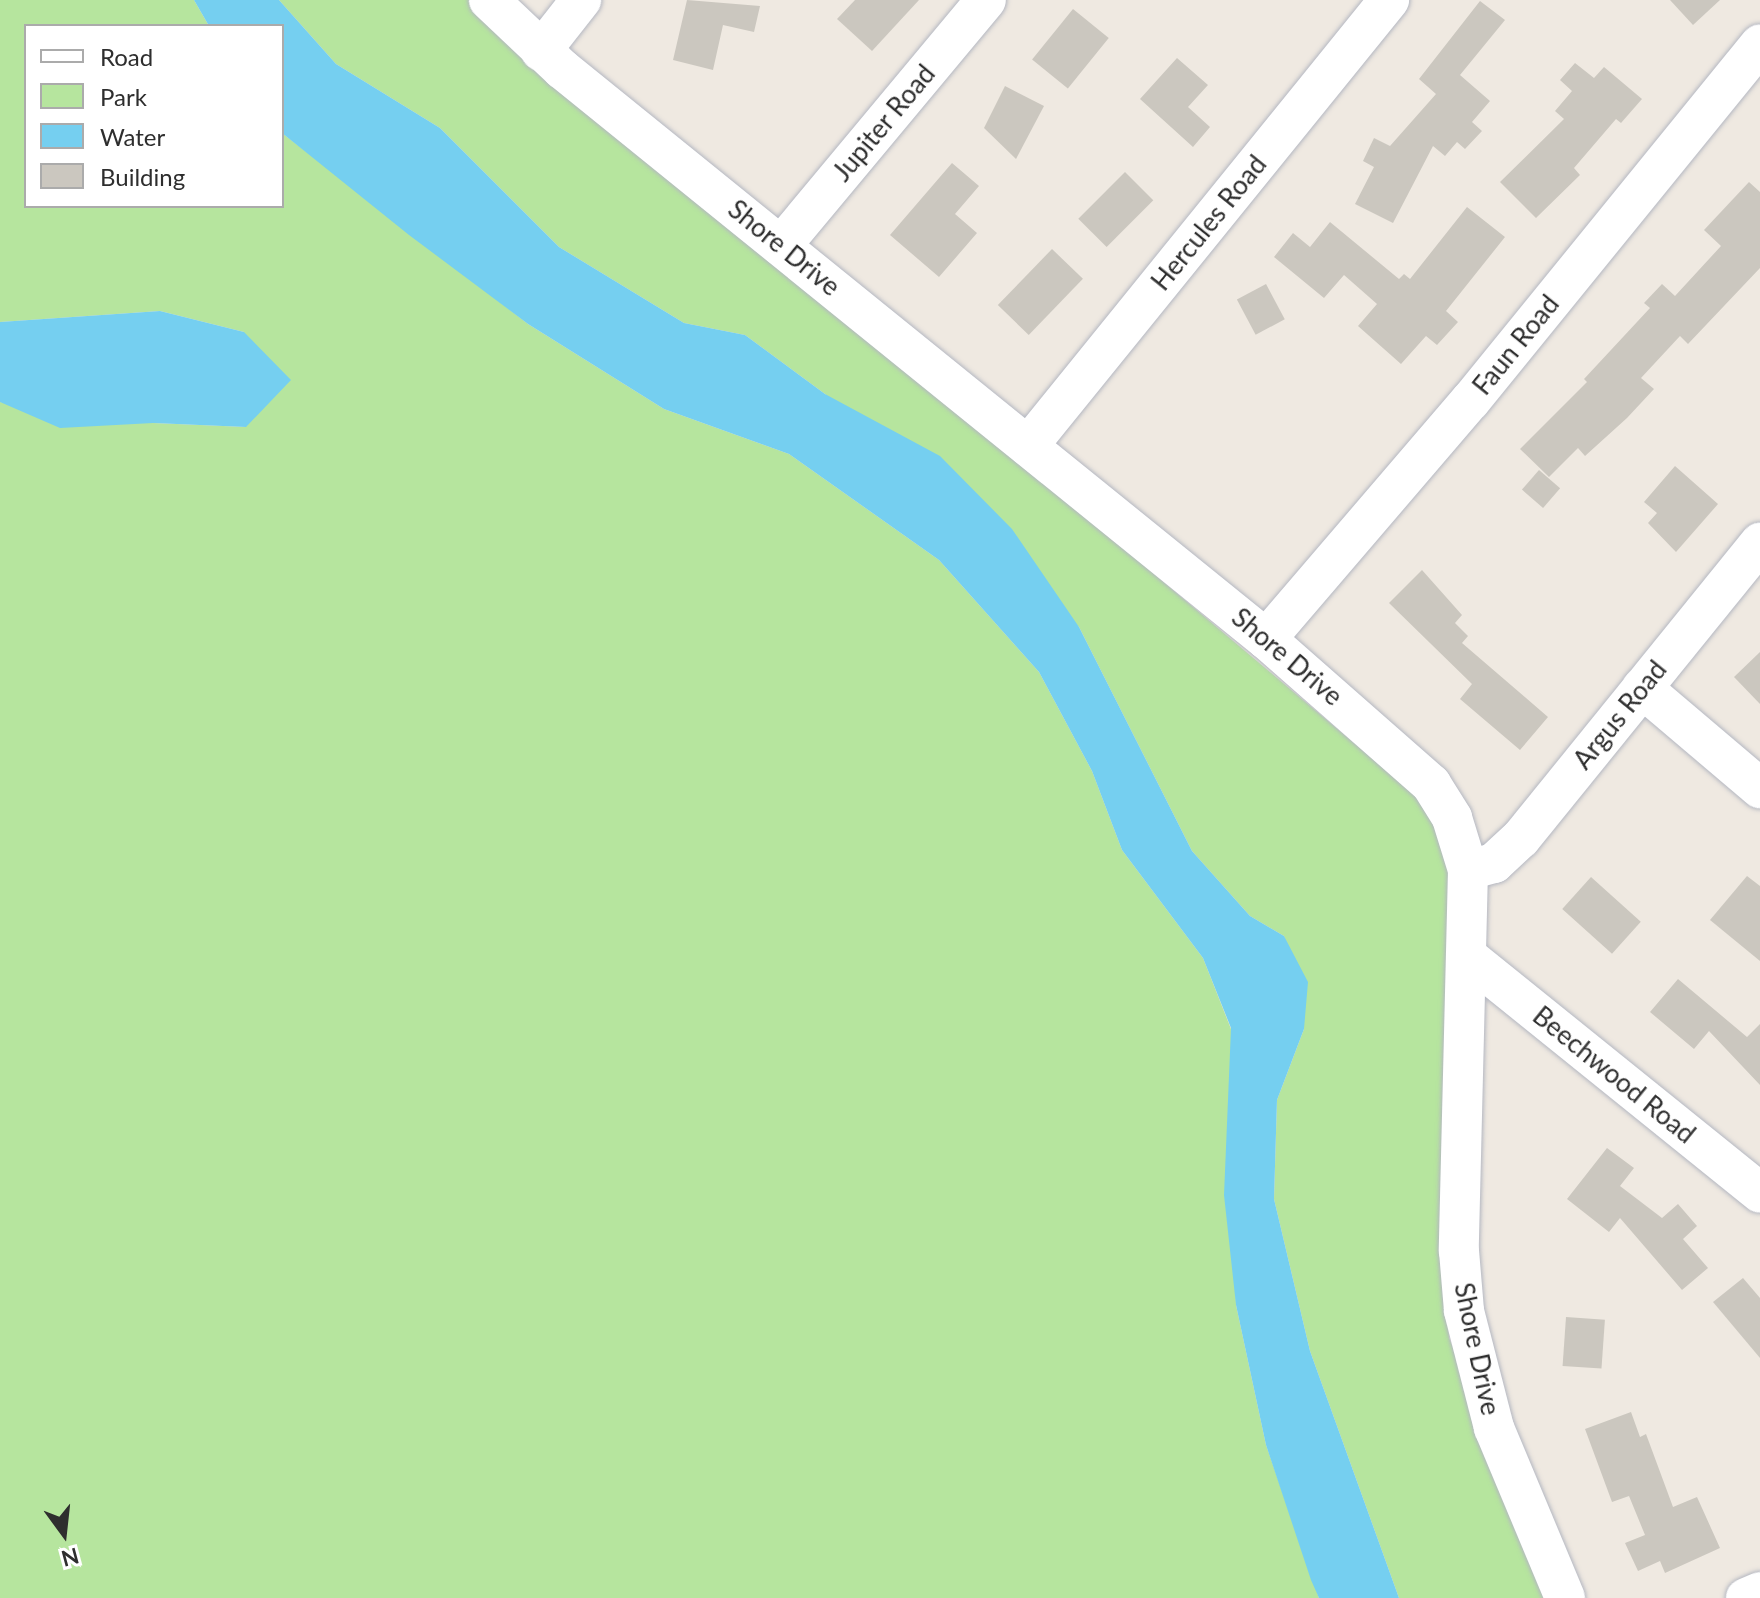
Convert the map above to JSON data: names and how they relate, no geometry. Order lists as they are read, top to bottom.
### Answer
{
  "streets": {
    "street": [
      "Jupiter Road",
      "Hercules Road",
      "Shore Drive",
      "Faun Road",
      "Argus Road",
      "Beechwood Road"
    ]
  },
  "crossings": [
    ["Jupiter Road", "Shore Drive"],
    ["Hercules Road", "Shore Drive"],
    ["Shore Drive", "Faun Road"],
    ["Shore Drive", "Argus Road"],
    ["Shore Drive", "Beechwood Road"]
  ],
  "legend": [
    "Road",
    "Park",
    "Water",
    "Building"
  ],
  "north": "bottom"
}
